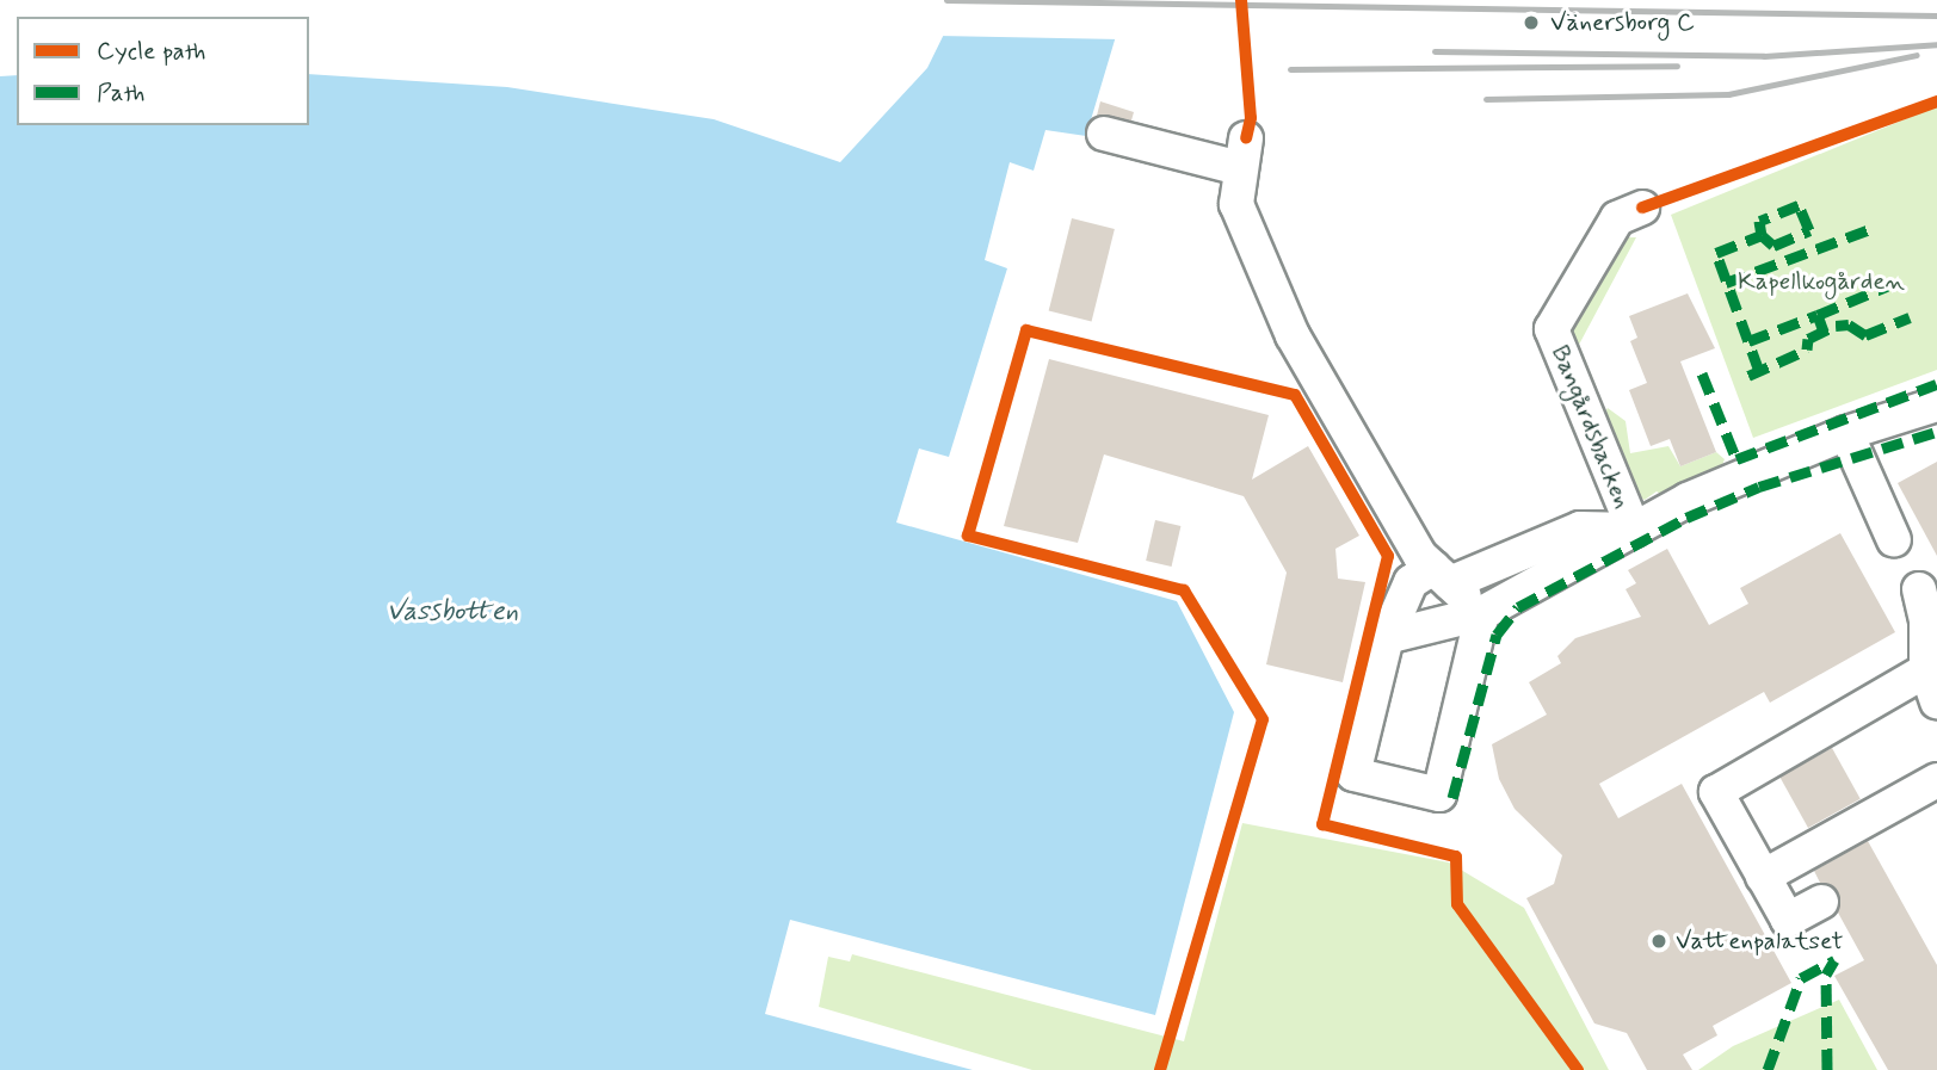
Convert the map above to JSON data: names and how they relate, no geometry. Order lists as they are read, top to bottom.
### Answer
{
  "streets": {
    "street": ["Bangårdsbacken"]
  },
  "water": ["Vassbotten"],
  "parks": ["Kapellkogården"],
  "places": ["Vänersborg C", "Vattenpalatset"],
  "legend": ["Cycle path", "Path"]
}
